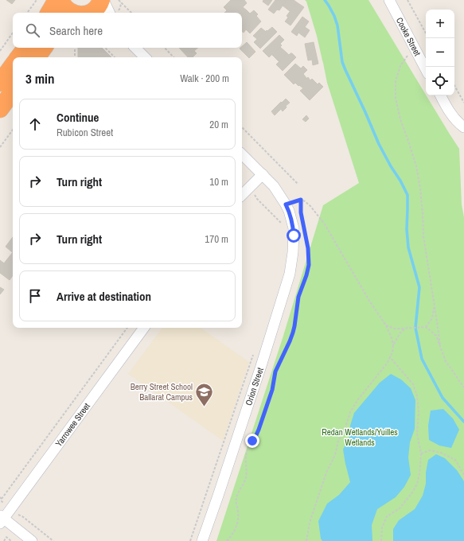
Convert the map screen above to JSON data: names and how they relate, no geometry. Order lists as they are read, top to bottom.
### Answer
{
  "streets": {
    "street": ["Cooke Street", "Orion Street", "Yarrowee Street"]
  },
  "parks": ["Redan Wetlands/Yuilles Wetlands"],
  "places": {
    "school or university": ["Berry Street School Ballarat Campus"]
  },
  "page": {
    "map_buttons": ["+", "−"],
    "search": "Search here",
    "heading": ["3 min", "Walk · 200 m"],
    "list": [
      ["Continue", "Rubicon Street", "20 m"],
      ["Turn right", "10 m"],
      ["Turn right", "170 m"],
      "Arrive at destination"
    ]
  }
}
